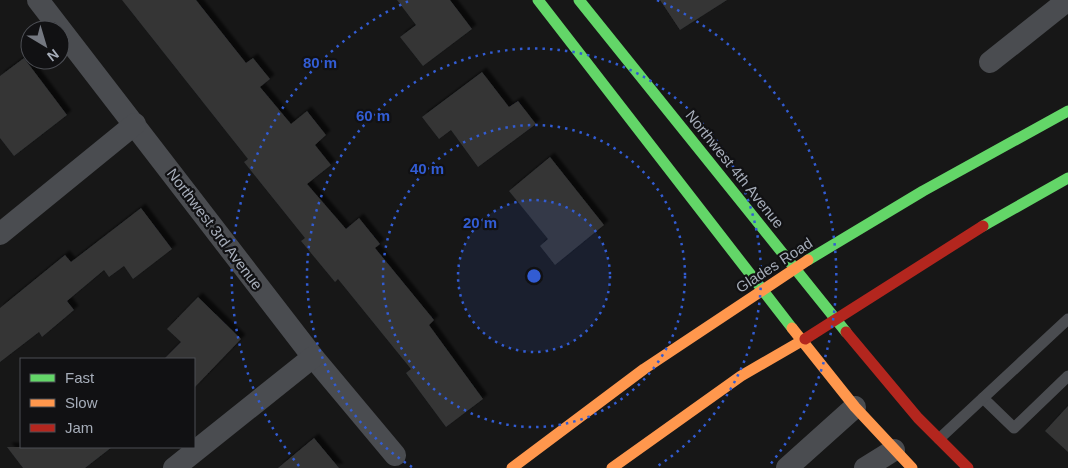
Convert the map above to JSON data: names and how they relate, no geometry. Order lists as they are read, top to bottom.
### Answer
{
  "streets": {
    "street": ["Northwest 4th Avenue", "Northwest 3rd Avenue", "Glades Road"]
  },
  "crossings": [
    ["Northwest 4th Avenue", "Glades Road"]
  ],
  "legend": ["Fast", "Slow", "Jam"],
  "north": "bottom right",
  "rings": [
    "80 m",
    "60 m",
    "40 m",
    "20 m"
  ]
}
